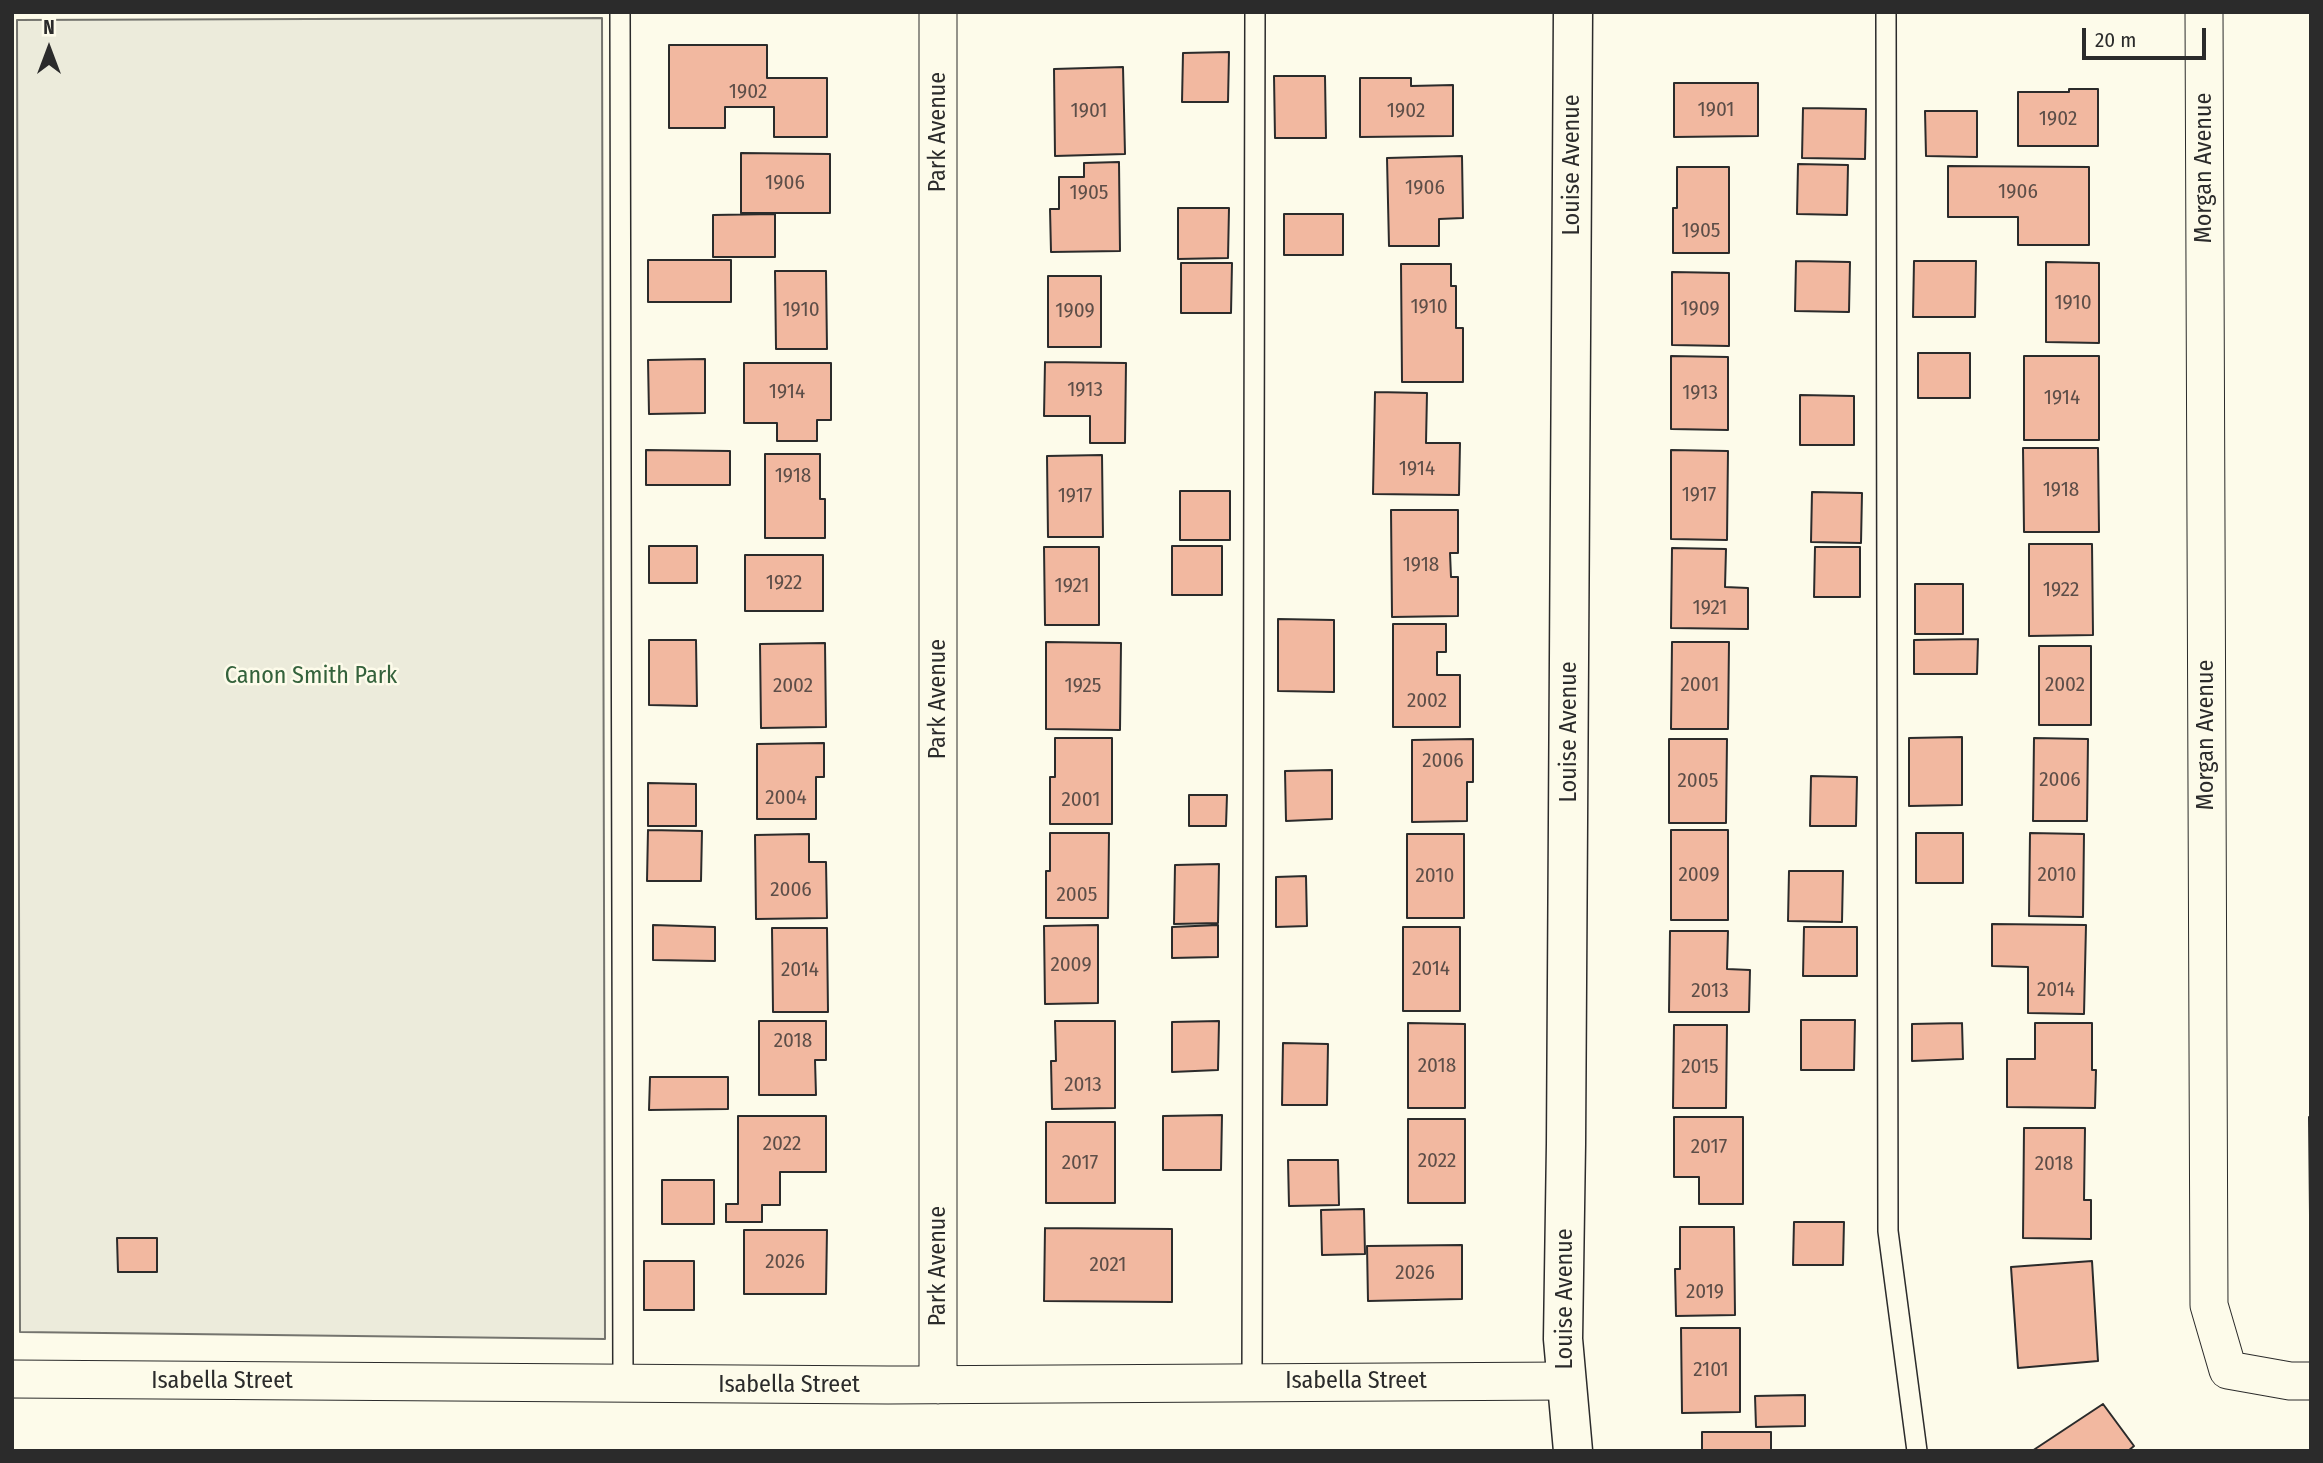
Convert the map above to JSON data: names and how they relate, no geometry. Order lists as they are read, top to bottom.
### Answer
{
  "streets": {
    "street": [
      "Park Avenue",
      "Louise Avenue",
      "Morgan Avenue",
      "Isabella Street"
    ]
  },
  "crossings": [
    ["Park Avenue", "Isabella Street"],
    ["Louise Avenue", "Isabella Street"]
  ],
  "parks": ["Canon Smith Park"],
  "house_numbers": [
    "1902",
    "1901",
    "1901",
    "1902",
    "1902",
    "1906",
    "1906",
    "1906",
    "1905",
    "1905",
    "1910",
    "1910",
    "1909",
    "1910",
    "1909",
    "1913",
    "1914",
    "1913",
    "1914",
    "1914",
    "1918",
    "1918",
    "1917",
    "1917",
    "1918",
    "1922",
    "1921",
    "1922",
    "1921",
    "2001",
    "2002",
    "2002",
    "1925",
    "2002",
    "2006",
    "2006",
    "2005",
    "2004",
    "2001",
    "2009",
    "2010",
    "2010",
    "2006",
    "2005",
    "2009",
    "2014",
    "2014",
    "2014",
    "2013",
    "2018",
    "2018",
    "2015",
    "2013",
    "2022",
    "2017",
    "2022",
    "2017",
    "2018",
    "2026",
    "2021",
    "2026",
    "2019",
    "2101"
  ],
  "scale_bar": "20 m",
  "north": "top"
}
